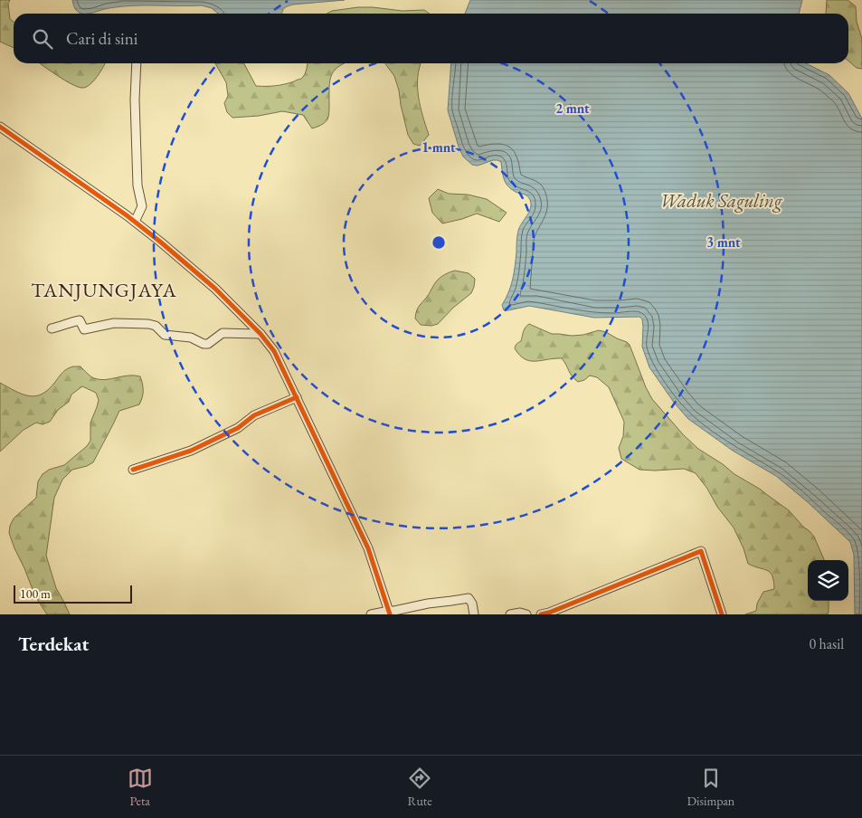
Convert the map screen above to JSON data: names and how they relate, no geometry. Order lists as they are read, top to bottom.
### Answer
{
  "districts": ["TANJUNGJAYA"],
  "water": ["Waduk Saguling"],
  "scale_bar": "100 m",
  "page": {
    "search": "Cari di sini",
    "scale": "100 m",
    "heading": ["Terdekat", "0 hasil"],
    "nav": ["Peta", "Rute", "Disimpan"]
  },
  "rings": ["2 mnt", "1 mnt", "3 mnt"]
}
